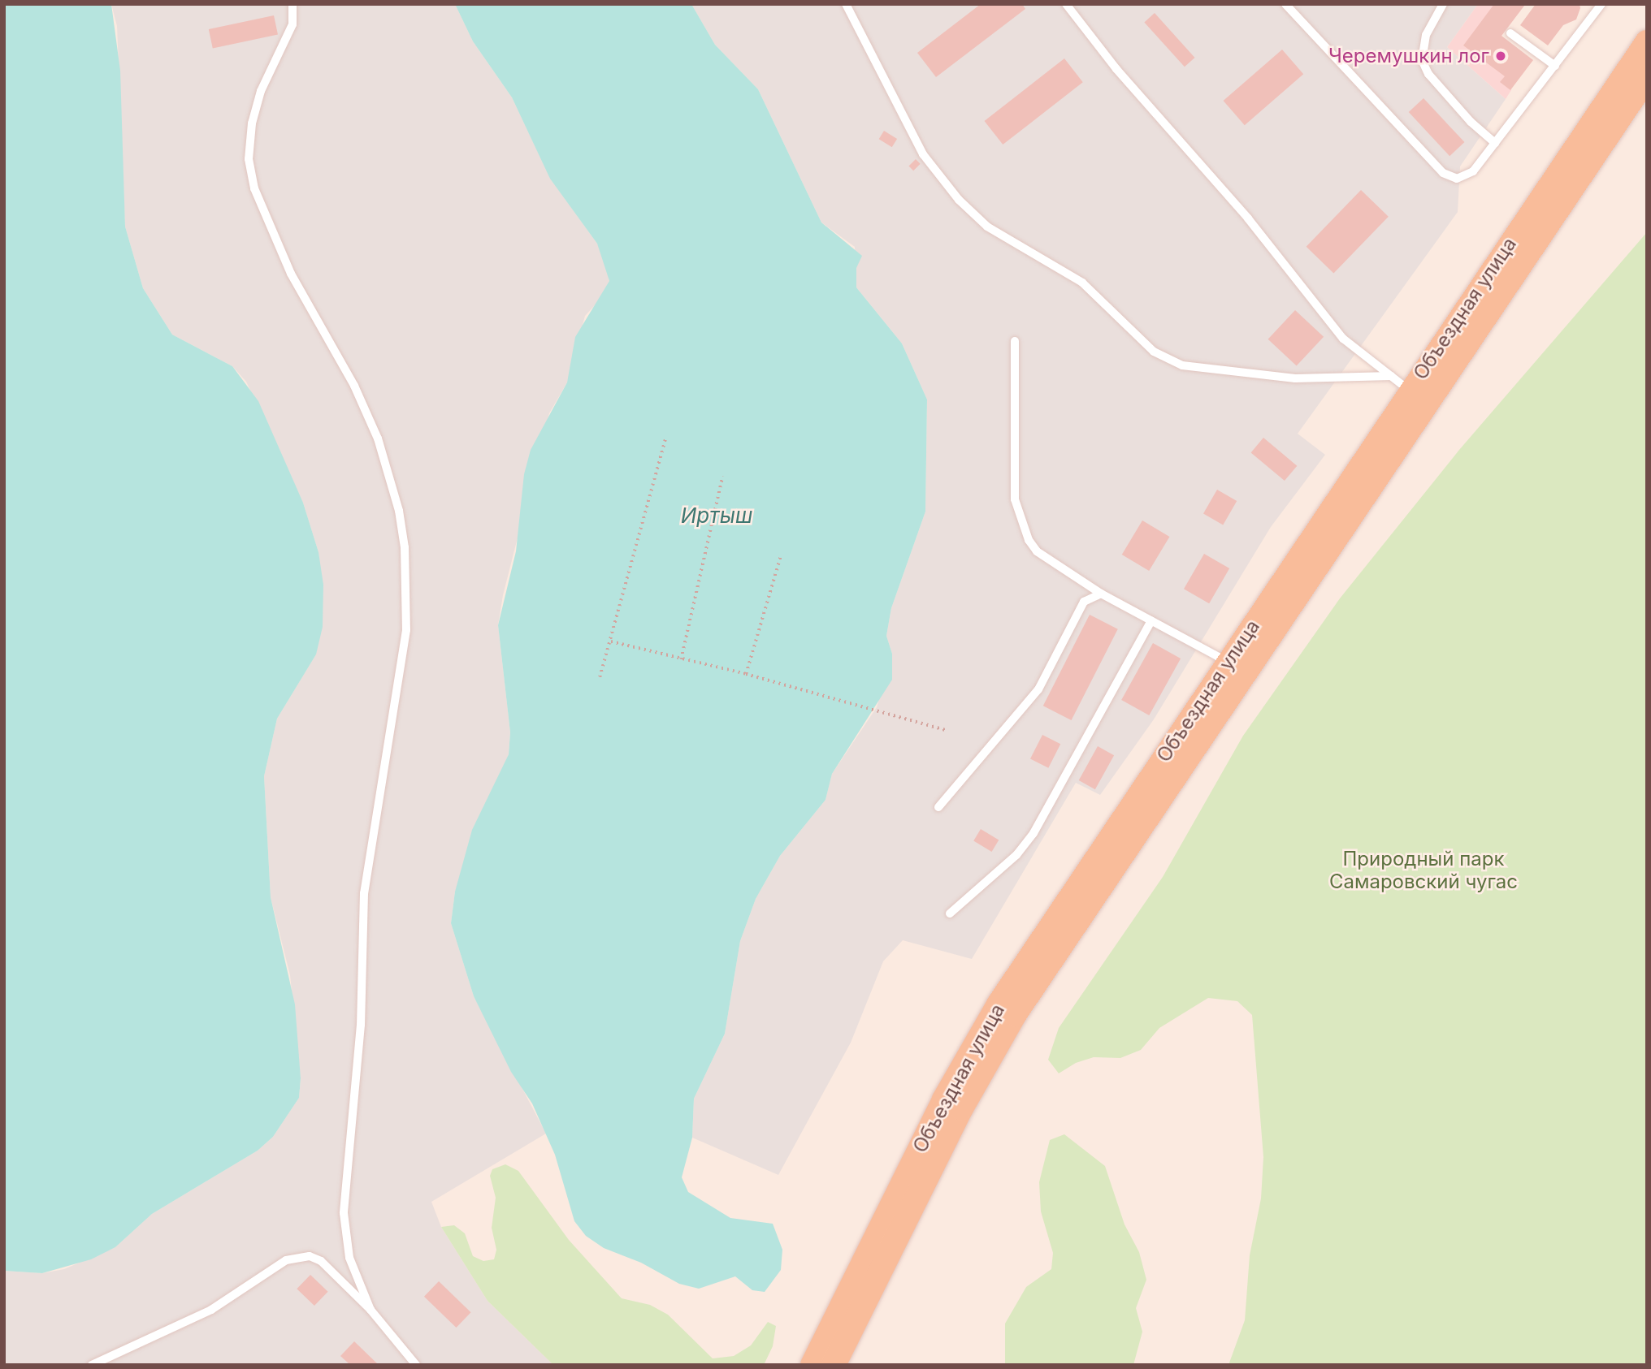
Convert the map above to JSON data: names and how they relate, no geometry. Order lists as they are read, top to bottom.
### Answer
{
  "streets": {
    "main road": ["Объездная улица"]
  },
  "water": ["Иртыш"],
  "parks": ["Природный парк Самаровский чугас"],
  "places": ["Черемушкин лог"]
}
